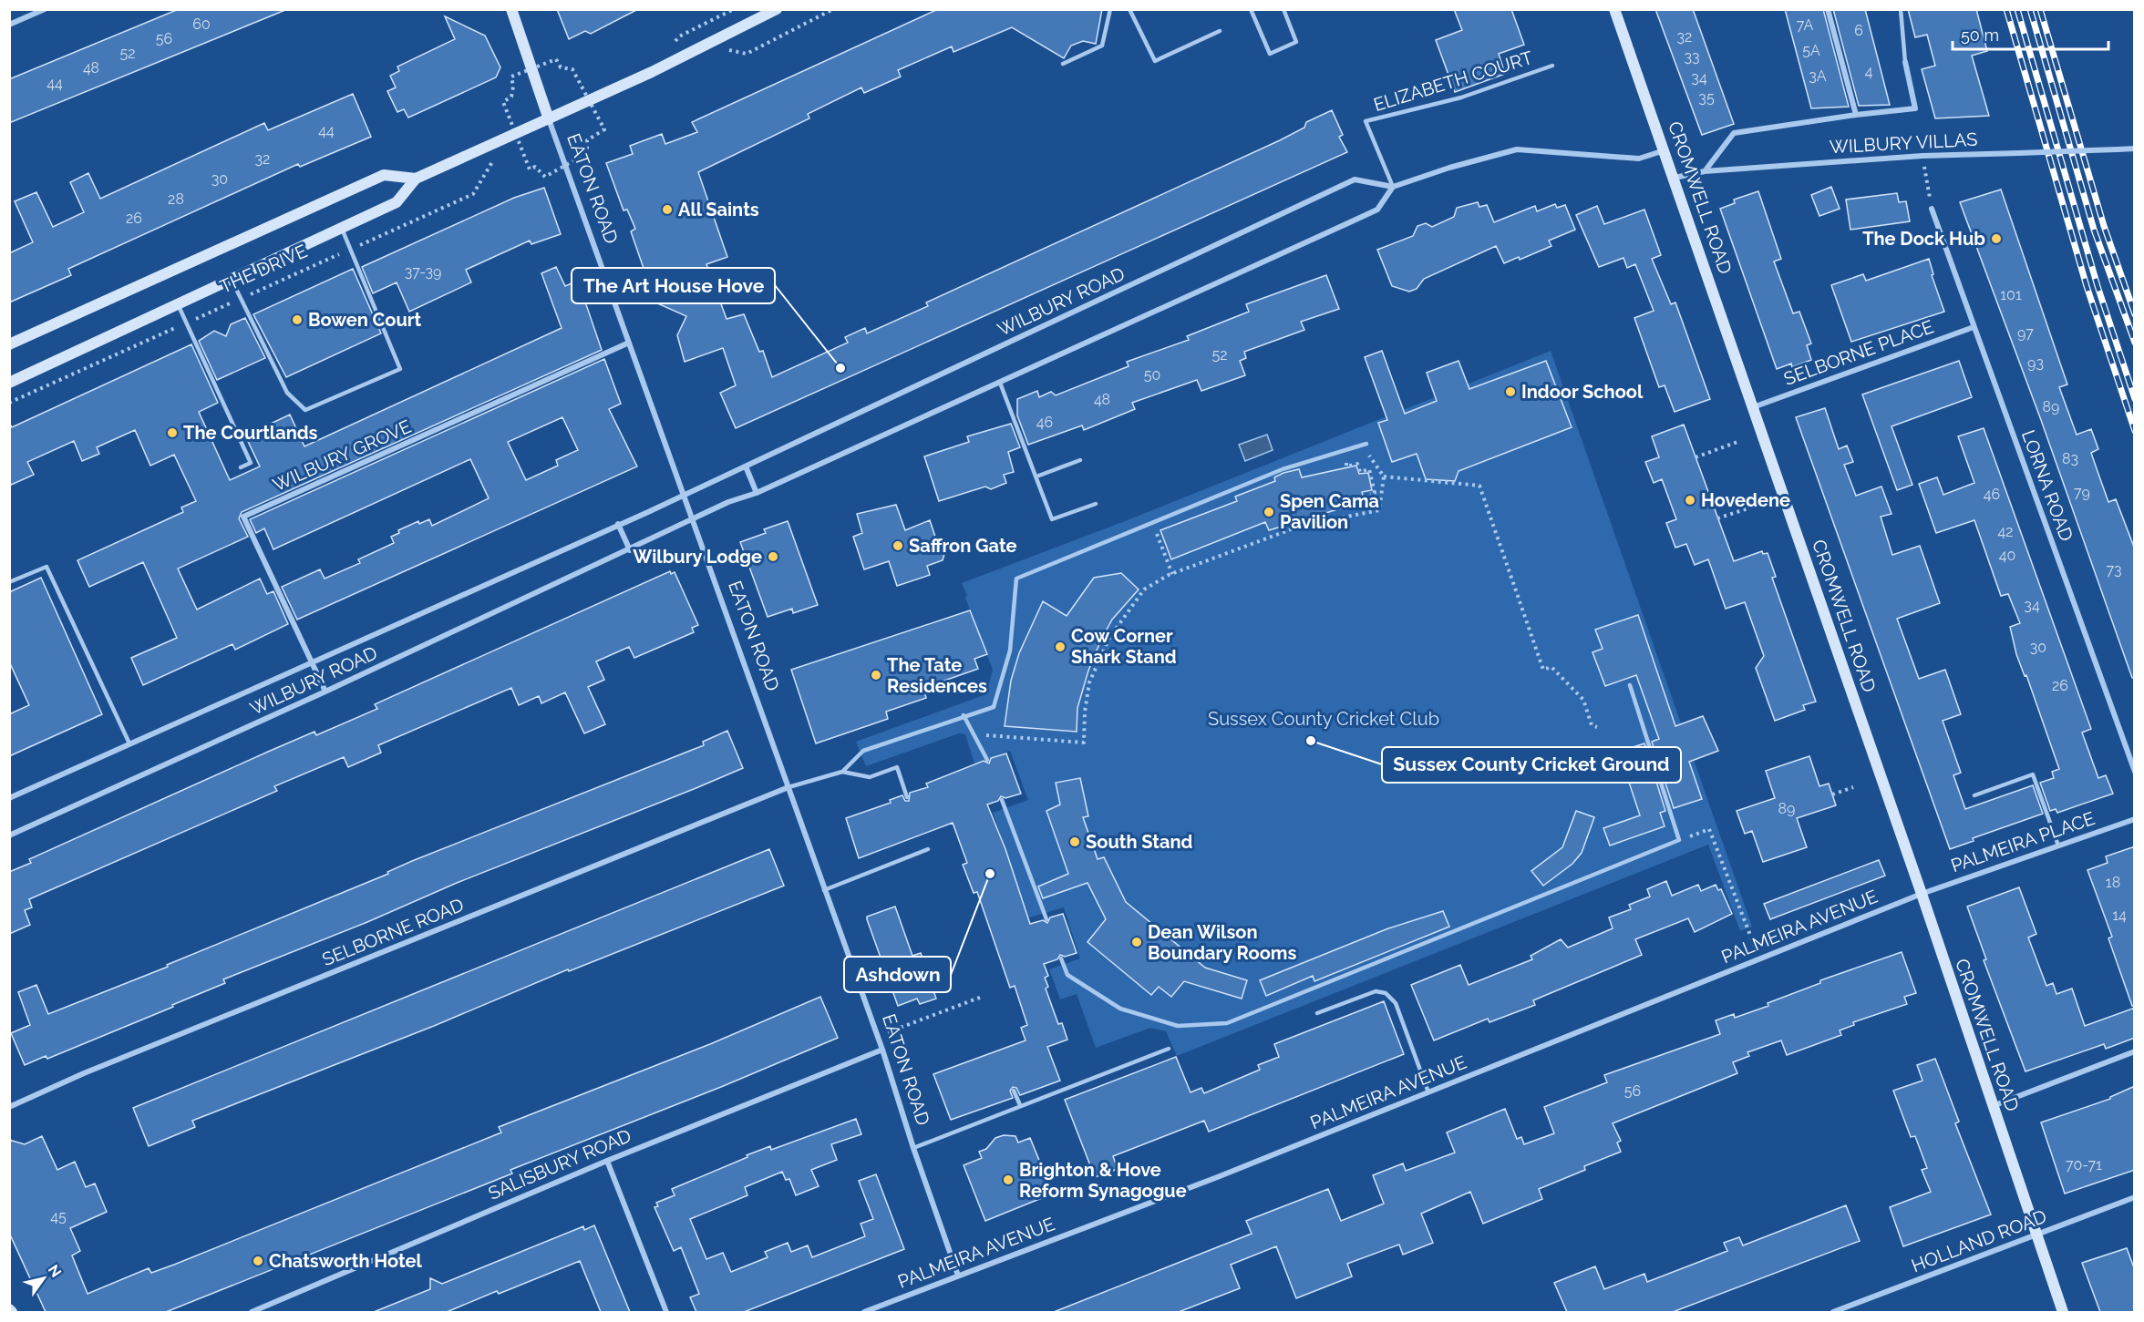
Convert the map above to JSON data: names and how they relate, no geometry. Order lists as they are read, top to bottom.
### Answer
{
  "streets": {
    "main road": ["EATON ROAD", "CROMWELL ROAD", "THE DRIVE"],
    "street": [
      "WILBURY VILLAS",
      "WILBURY ROAD",
      "SELBORNE PLACE",
      "WILBURY GROVE",
      "LORNA ROAD",
      "PALMEIRA PLACE",
      "PALMEIRA AVENUE",
      "SELBORNE ROAD",
      "SALISBURY ROAD",
      "HOLLAND ROAD"
    ],
    "lane": ["ELIZABETH COURT"]
  },
  "crossings": [
    ["ELIZABETH COURT", "WILBURY ROAD"],
    ["WILBURY VILLAS", "CROMWELL ROAD"],
    ["EATON ROAD", "THE DRIVE"],
    ["EATON ROAD", "WILBURY ROAD"],
    ["EATON ROAD", "WILBURY GROVE"],
    ["EATON ROAD", "PALMEIRA AVENUE"],
    ["EATON ROAD", "SELBORNE ROAD"],
    ["EATON ROAD", "SALISBURY ROAD"],
    ["CROMWELL ROAD", "WILBURY ROAD"],
    ["CROMWELL ROAD", "SELBORNE PLACE"],
    ["CROMWELL ROAD", "PALMEIRA PLACE"],
    ["CROMWELL ROAD", "PALMEIRA AVENUE"],
    ["CROMWELL ROAD", "HOLLAND ROAD"],
    ["WILBURY ROAD", "WILBURY GROVE"],
    ["SELBORNE PLACE", "LORNA ROAD"],
    ["PALMEIRA PLACE", "PALMEIRA AVENUE"]
  ],
  "parks": ["Sussex County Cricket Club"],
  "places": [
    "All Saints",
    "The Dock Hub",
    "Bowen Court",
    "The Art House Hove",
    "Indoor School",
    "The Courtlands",
    "Hovedene",
    "Spen Cama Pavilion",
    "Saffron Gate",
    "Wilbury Lodge",
    "Cow Corner Shark Stand",
    "The Tate Residences",
    "Sussex County Cricket Ground",
    "South Stand",
    "Ashdown",
    "Dean Wilson Boundary Rooms",
    "Brighton & Hove Reform Synagogue",
    "Chatsworth Hotel"
  ],
  "house_numbers": [
    "60",
    "7A",
    "6",
    "32",
    "56",
    "5A",
    "52",
    "33",
    "48",
    "4",
    "3A",
    "34",
    "44",
    "35",
    "44",
    "32",
    "30",
    "28",
    "26",
    "37-39",
    "101",
    "97",
    "52",
    "93",
    "50",
    "48",
    "89",
    "46",
    "83",
    "79",
    "46",
    "42",
    "40",
    "73",
    "34",
    "30",
    "26",
    "89",
    "18",
    "14",
    "56",
    "70-71",
    "45"
  ],
  "scale_bar": "50 m",
  "north": "top right"
}
